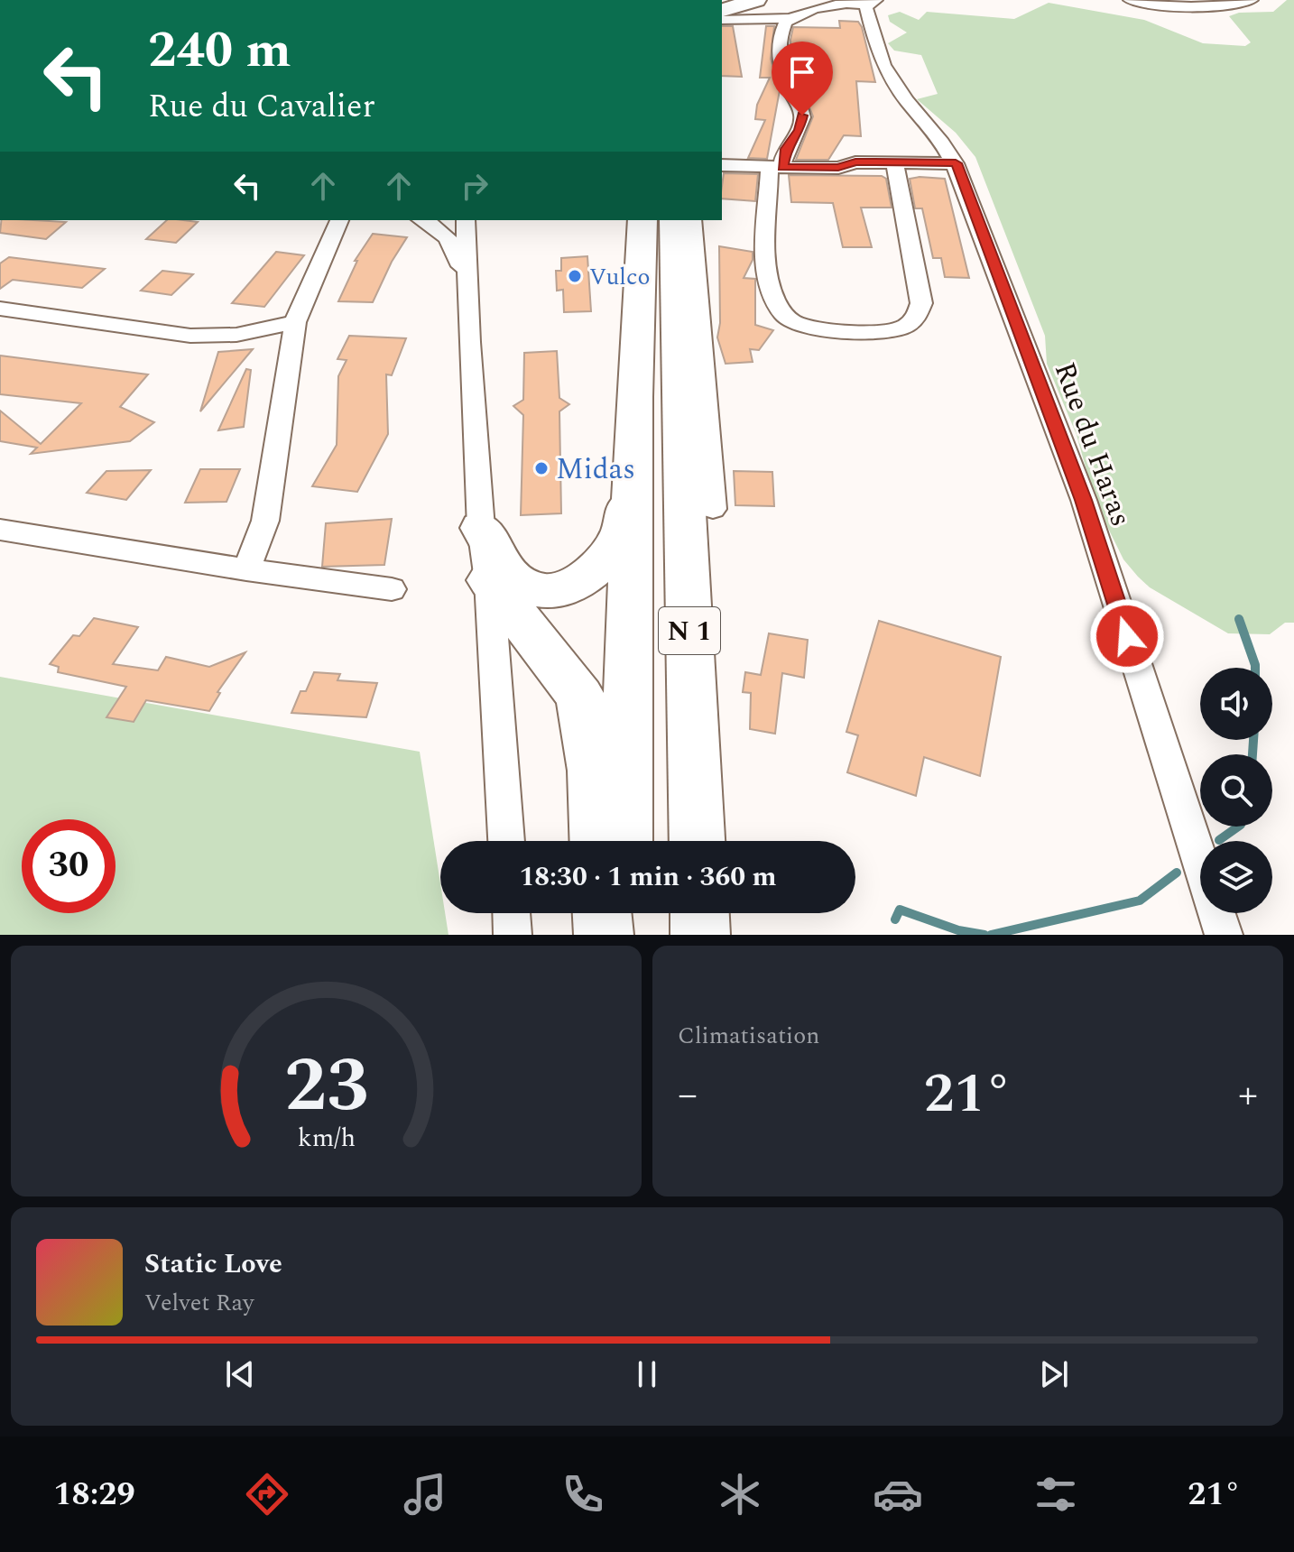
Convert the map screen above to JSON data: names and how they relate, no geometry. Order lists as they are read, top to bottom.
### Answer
{
  "streets": {
    "highway": ["N 1"],
    "street": ["Rue du Haras"]
  },
  "places": ["Vulco", "Midas"],
  "page": {
    "turn": ["240 m", "Rue du Cavalier"],
    "limit": "30",
    "trip": "18:30 · 1 min · 360 m",
    "tile": "Climatisation",
    "heat": ["−", "21°", "+"],
    "song": ["Static Love", "Velvet Ray"],
    "tabs": ["18:29", "21°"],
    "gauge": ["23", "km/h"]
  }
}
